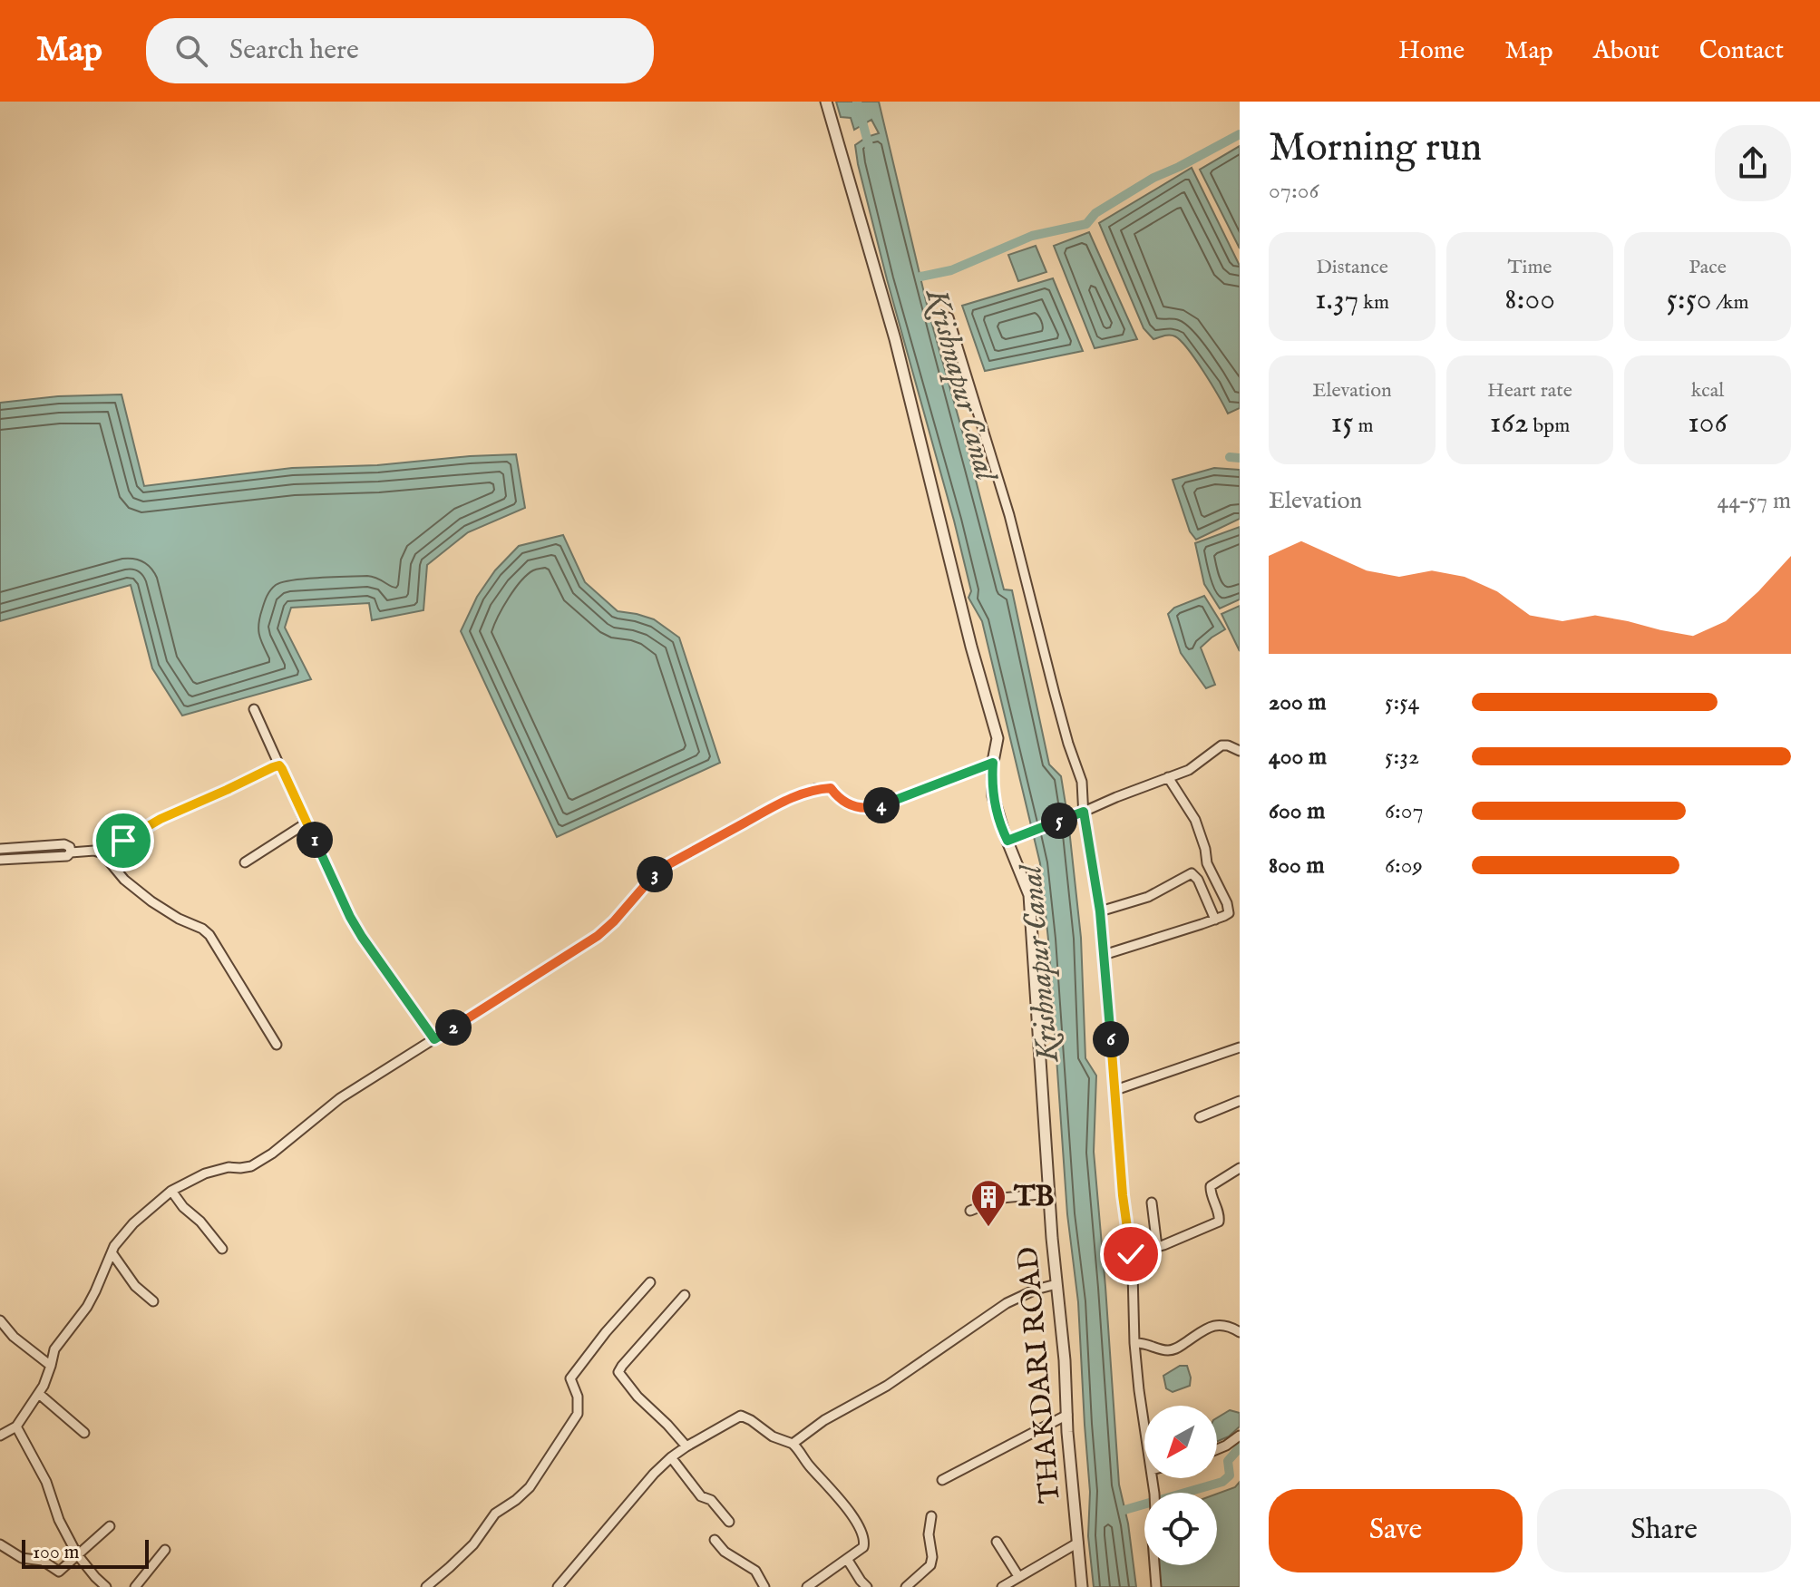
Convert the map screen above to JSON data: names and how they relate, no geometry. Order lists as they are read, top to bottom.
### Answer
{
  "streets": {
    "street": ["THAKDARI ROAD"]
  },
  "water": ["Krishnapur Canal"],
  "places": {
    "building": ["TB"]
  },
  "scale_bar": "100 m",
  "north": "bottom left",
  "page": {
    "header": "Map",
    "search": "Search here",
    "nav": [
      "Home",
      "Map",
      "About",
      "Contact"
    ],
    "heading": ["Morning run", "07:06"],
    "stats": [
      ["Distance", "1.37 km"],
      ["Time", "8:00"],
      ["Pace", "5:50 /km"],
      ["Elevation", "15 m"],
      ["Heart rate", "162 bpm"],
      ["kcal", "106"]
    ],
    "chart": ["Elevation", "44–57 m"],
    "list": [
      {
        "name": "200 m",
        "note": "5:54"
      },
      {
        "name": "400 m",
        "note": "5:32"
      },
      {
        "name": "600 m",
        "note": "6:07"
      },
      {
        "name": "800 m",
        "note": "6:09"
      }
    ],
    "pins": [
      "4",
      "5",
      "1",
      "3",
      "2",
      "6"
    ],
    "buttons": ["Save", "Share"],
    "scale": "100 m"
  }
}
